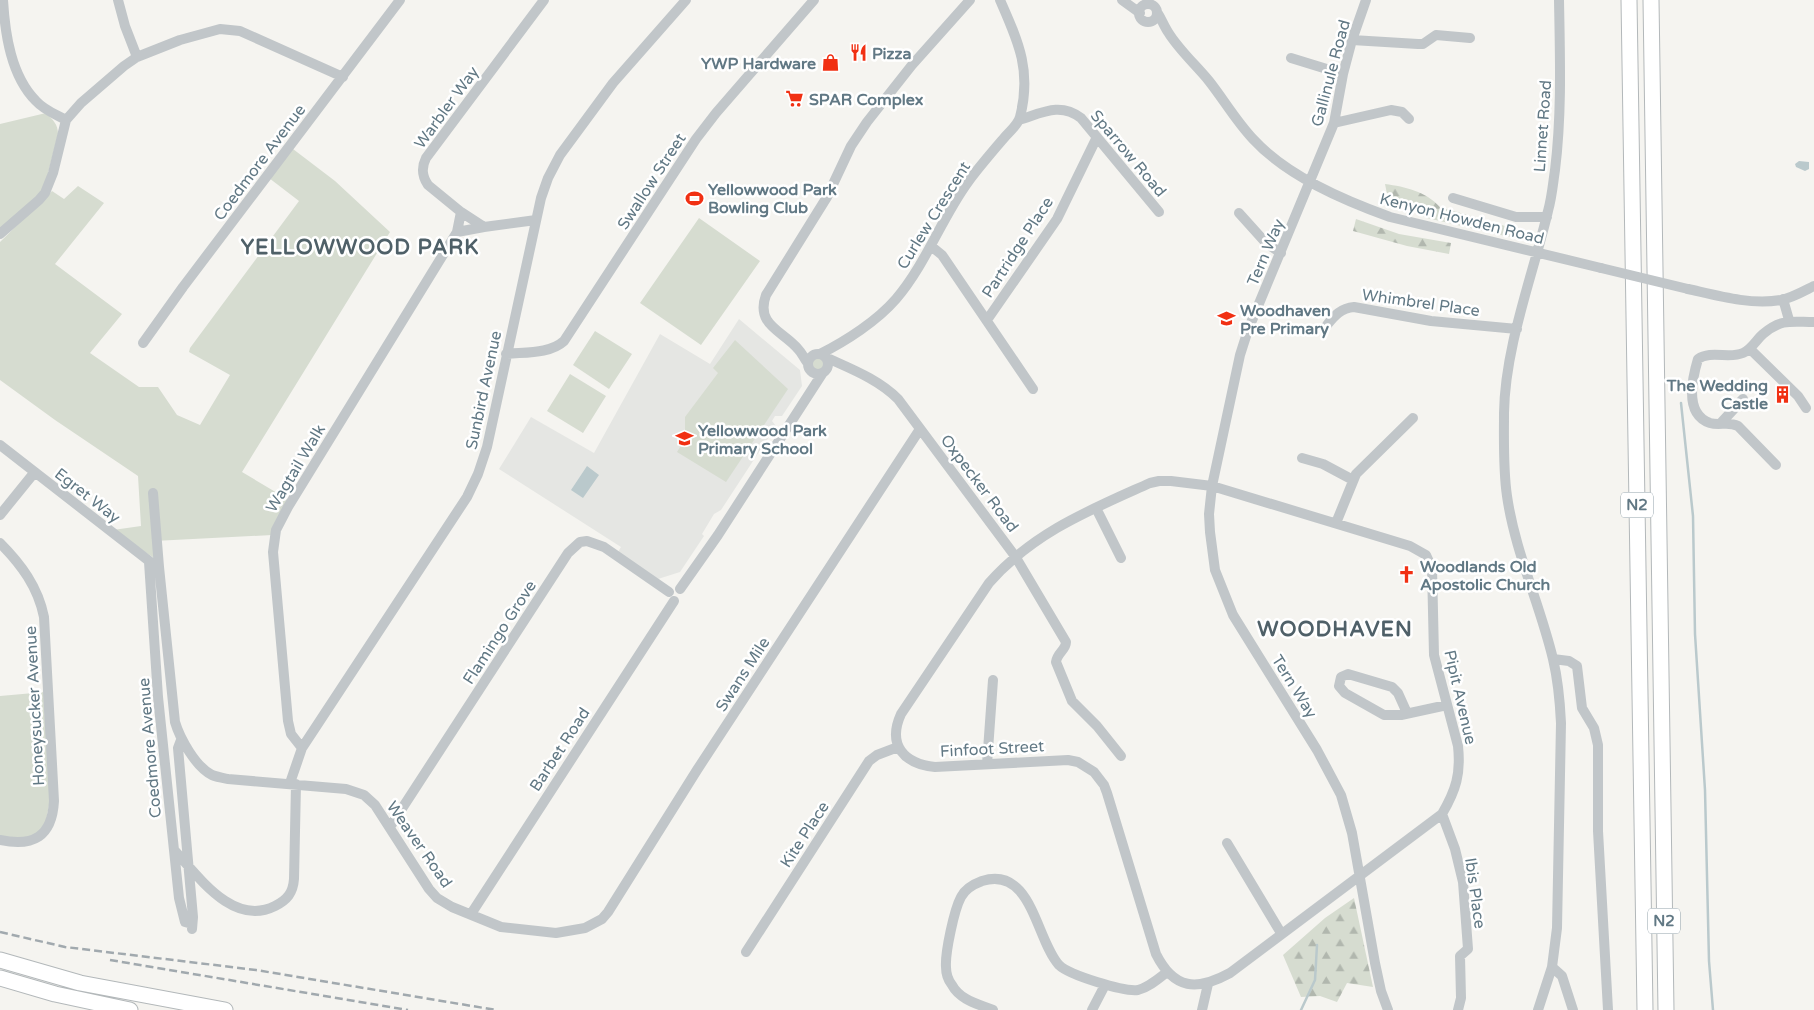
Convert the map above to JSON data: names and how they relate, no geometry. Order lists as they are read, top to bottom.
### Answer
{
  "streets": {
    "highway": ["N2"],
    "street": [
      "Gallinule Road",
      "Warbler Way",
      "Linnet Road",
      "Sparrow Road",
      "Coedmore Avenue",
      "Swallow Street",
      "Curlew Crescent",
      "Kenyon Howden Road",
      "Partridge Place",
      "Tern Way",
      "Whimbrel Place",
      "Sunbird Avenue",
      "Wagtail Walk",
      "Oxpecker Road",
      "Egret Way",
      "Flamingo Grove",
      "Swans Mile",
      "Pipit Avenue",
      "Honeysucker Avenue",
      "Finfoot Street",
      "Barbet Road",
      "Kite Place",
      "Weaver Road",
      "Ibis Place"
    ]
  },
  "crossings": [
    ["Gallinule Road", "Kenyon Howden Road"],
    ["Gallinule Road", "Tern Way"],
    ["Warbler Way", "Wagtail Walk"],
    ["Linnet Road", "Kenyon Howden Road"],
    ["Sparrow Road", "Curlew Crescent"],
    ["Sparrow Road", "Partridge Place"],
    ["Coedmore Avenue", "Sunbird Avenue"],
    ["Coedmore Avenue", "Egret Way"],
    ["Coedmore Avenue", "Weaver Road"],
    ["Swallow Street", "Sunbird Avenue"],
    ["Curlew Crescent", "Oxpecker Road"],
    ["Kenyon Howden Road", "Tern Way"],
    ["Tern Way", "Pipit Avenue"],
    ["Sunbird Avenue", "Wagtail Walk"],
    ["Sunbird Avenue", "Weaver Road"],
    ["Oxpecker Road", "Swans Mile"],
    ["Flamingo Grove", "Barbet Road"],
    ["Flamingo Grove", "Weaver Road"],
    ["Swans Mile", "Weaver Road"],
    ["Pipit Avenue", "Ibis Place"],
    ["Finfoot Street", "Kite Place"],
    ["Barbet Road", "Weaver Road"]
  ],
  "districts": ["YELLOWWOOD PARK", "WOODHAVEN"],
  "places": {
    "restaurant": ["Pizza"],
    "shop": ["YWP Hardware"],
    "supermarket": ["SPAR Complex"],
    "sports": ["Yellowwood Park Bowling Club"],
    "school or university": ["Woodhaven Pre Primary", "Yellowwood Park Primary School"],
    "building": ["The Wedding Castle"],
    "church": ["Woodlands Old Apostolic Church"]
  }
}
